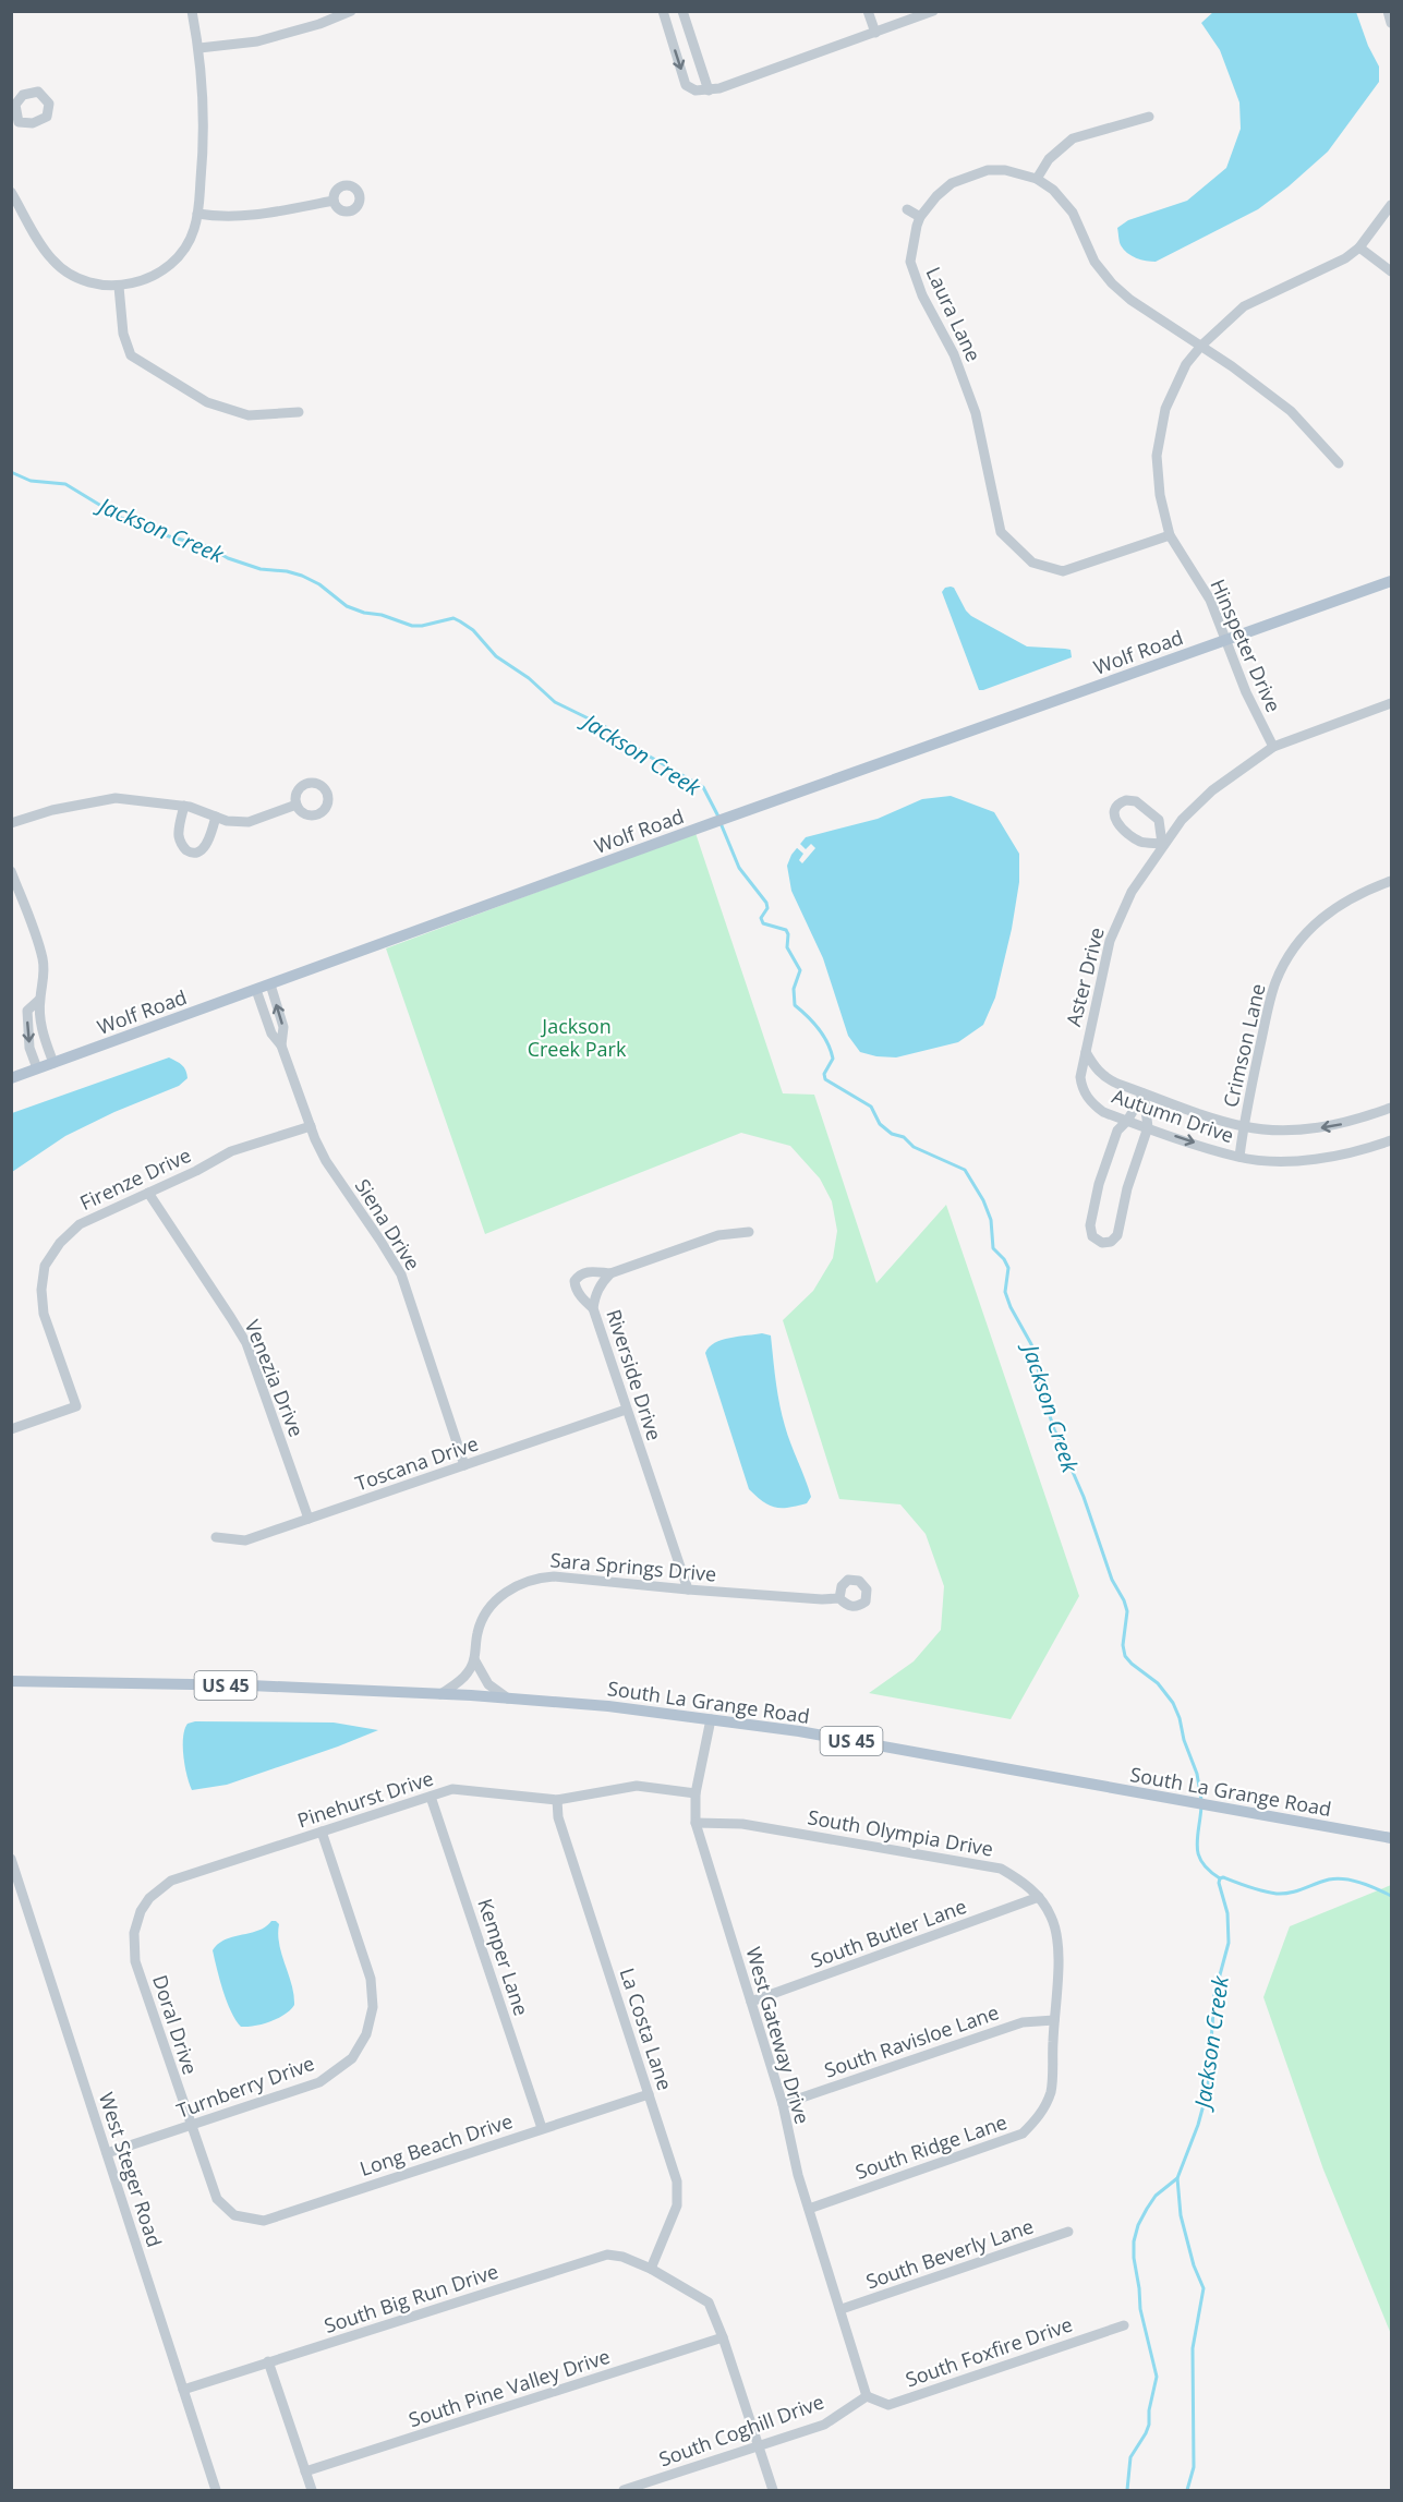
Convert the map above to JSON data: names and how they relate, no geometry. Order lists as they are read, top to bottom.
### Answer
{
  "streets": {
    "main road": ["Wolf Road", "US 45", "South La Grange Road"],
    "street": [
      "Laura Lane",
      "Hinspeter Drive",
      "Aster Drive",
      "Crimson Lane",
      "Autumn Drive",
      "Firenze Drive",
      "Siena Drive",
      "Riverside Drive",
      "Venezia Drive",
      "Toscana Drive",
      "Sara Springs Drive",
      "Pinehurst Drive",
      "South Olympia Drive",
      "South Butler Lane",
      "Kemper Lane",
      "Doral Drive",
      "La Costa Lane",
      "West Gateway Drive",
      "South Ravisloe Lane",
      "Turnberry Drive",
      "Long Beach Drive",
      "South Ridge Lane",
      "West Steger Road",
      "South Beverly Lane",
      "South Big Run Drive",
      "South Foxfire Drive",
      "South Pine Valley Drive",
      "South Coghill Drive"
    ]
  },
  "crossings": [
    ["Laura Lane", "Hinspeter Drive"],
    ["Hinspeter Drive", "Wolf Road"],
    ["Hinspeter Drive", "Aster Drive"],
    ["Wolf Road", "Siena Drive"],
    ["Aster Drive", "Autumn Drive"],
    ["Crimson Lane", "Autumn Drive"],
    ["Firenze Drive", "Siena Drive"],
    ["Firenze Drive", "Venezia Drive"],
    ["Siena Drive", "Toscana Drive"],
    ["Riverside Drive", "Toscana Drive"],
    ["Riverside Drive", "Sara Springs Drive"],
    ["Venezia Drive", "Toscana Drive"],
    ["Sara Springs Drive", "South La Grange Road"],
    ["South La Grange Road", "West Gateway Drive"],
    ["Pinehurst Drive", "Kemper Lane"],
    ["Pinehurst Drive", "Doral Drive"],
    ["Pinehurst Drive", "La Costa Lane"],
    ["Pinehurst Drive", "West Gateway Drive"],
    ["Pinehurst Drive", "Turnberry Drive"],
    ["South Olympia Drive", "South Butler Lane"],
    ["South Olympia Drive", "West Gateway Drive"],
    ["South Olympia Drive", "South Ravisloe Lane"],
    ["South Olympia Drive", "South Ridge Lane"],
    ["South Butler Lane", "West Gateway Drive"],
    ["Kemper Lane", "Long Beach Drive"],
    ["Doral Drive", "Turnberry Drive"],
    ["Doral Drive", "Long Beach Drive"],
    ["La Costa Lane", "Long Beach Drive"],
    ["La Costa Lane", "South Big Run Drive"],
    ["West Gateway Drive", "South Ravisloe Lane"],
    ["West Gateway Drive", "South Ridge Lane"],
    ["West Gateway Drive", "South Beverly Lane"],
    ["West Gateway Drive", "South Foxfire Drive"],
    ["West Gateway Drive", "South Coghill Drive"],
    ["South Ravisloe Lane", "South Ridge Lane"],
    ["Turnberry Drive", "West Steger Road"],
    ["West Steger Road", "South Big Run Drive"],
    ["South Big Run Drive", "South Pine Valley Drive"],
    ["South Big Run Drive", "South Coghill Drive"],
    ["South Foxfire Drive", "South Coghill Drive"]
  ],
  "water": ["Jackson Creek"],
  "parks": ["Jackson Creek Park"]
}
